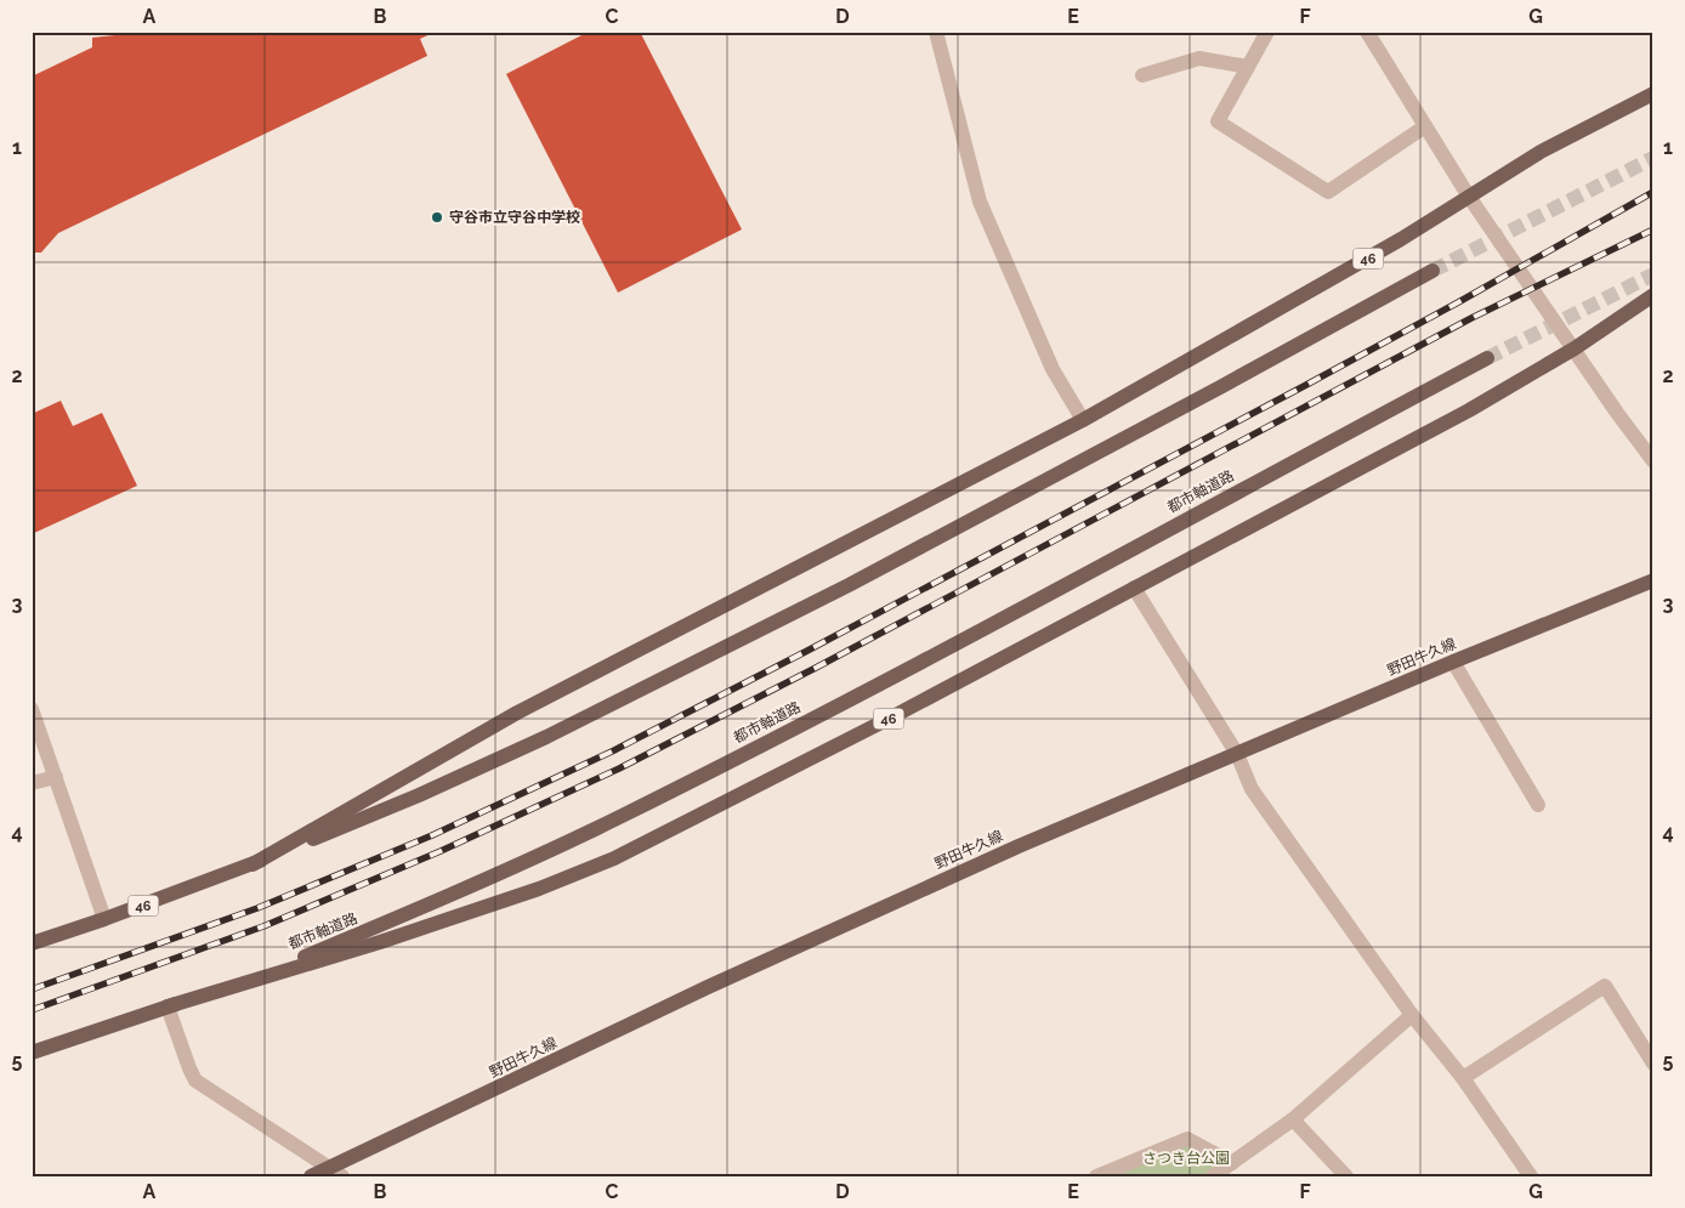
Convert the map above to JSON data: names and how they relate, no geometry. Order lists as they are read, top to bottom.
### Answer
{
  "streets": {
    "main road": ["46", "都市軸道路", "野田牛久線"]
  },
  "crossings": [
    ["46", "都市軸道路"]
  ],
  "parks": ["さつき台公園"],
  "places": ["守谷市立守谷中学校"],
  "grid": {
    "columns": [
      "A",
      "B",
      "C",
      "D",
      "E",
      "F",
      "G"
    ],
    "rows": [
      "1",
      "2",
      "3",
      "4",
      "5"
    ]
  }
}
